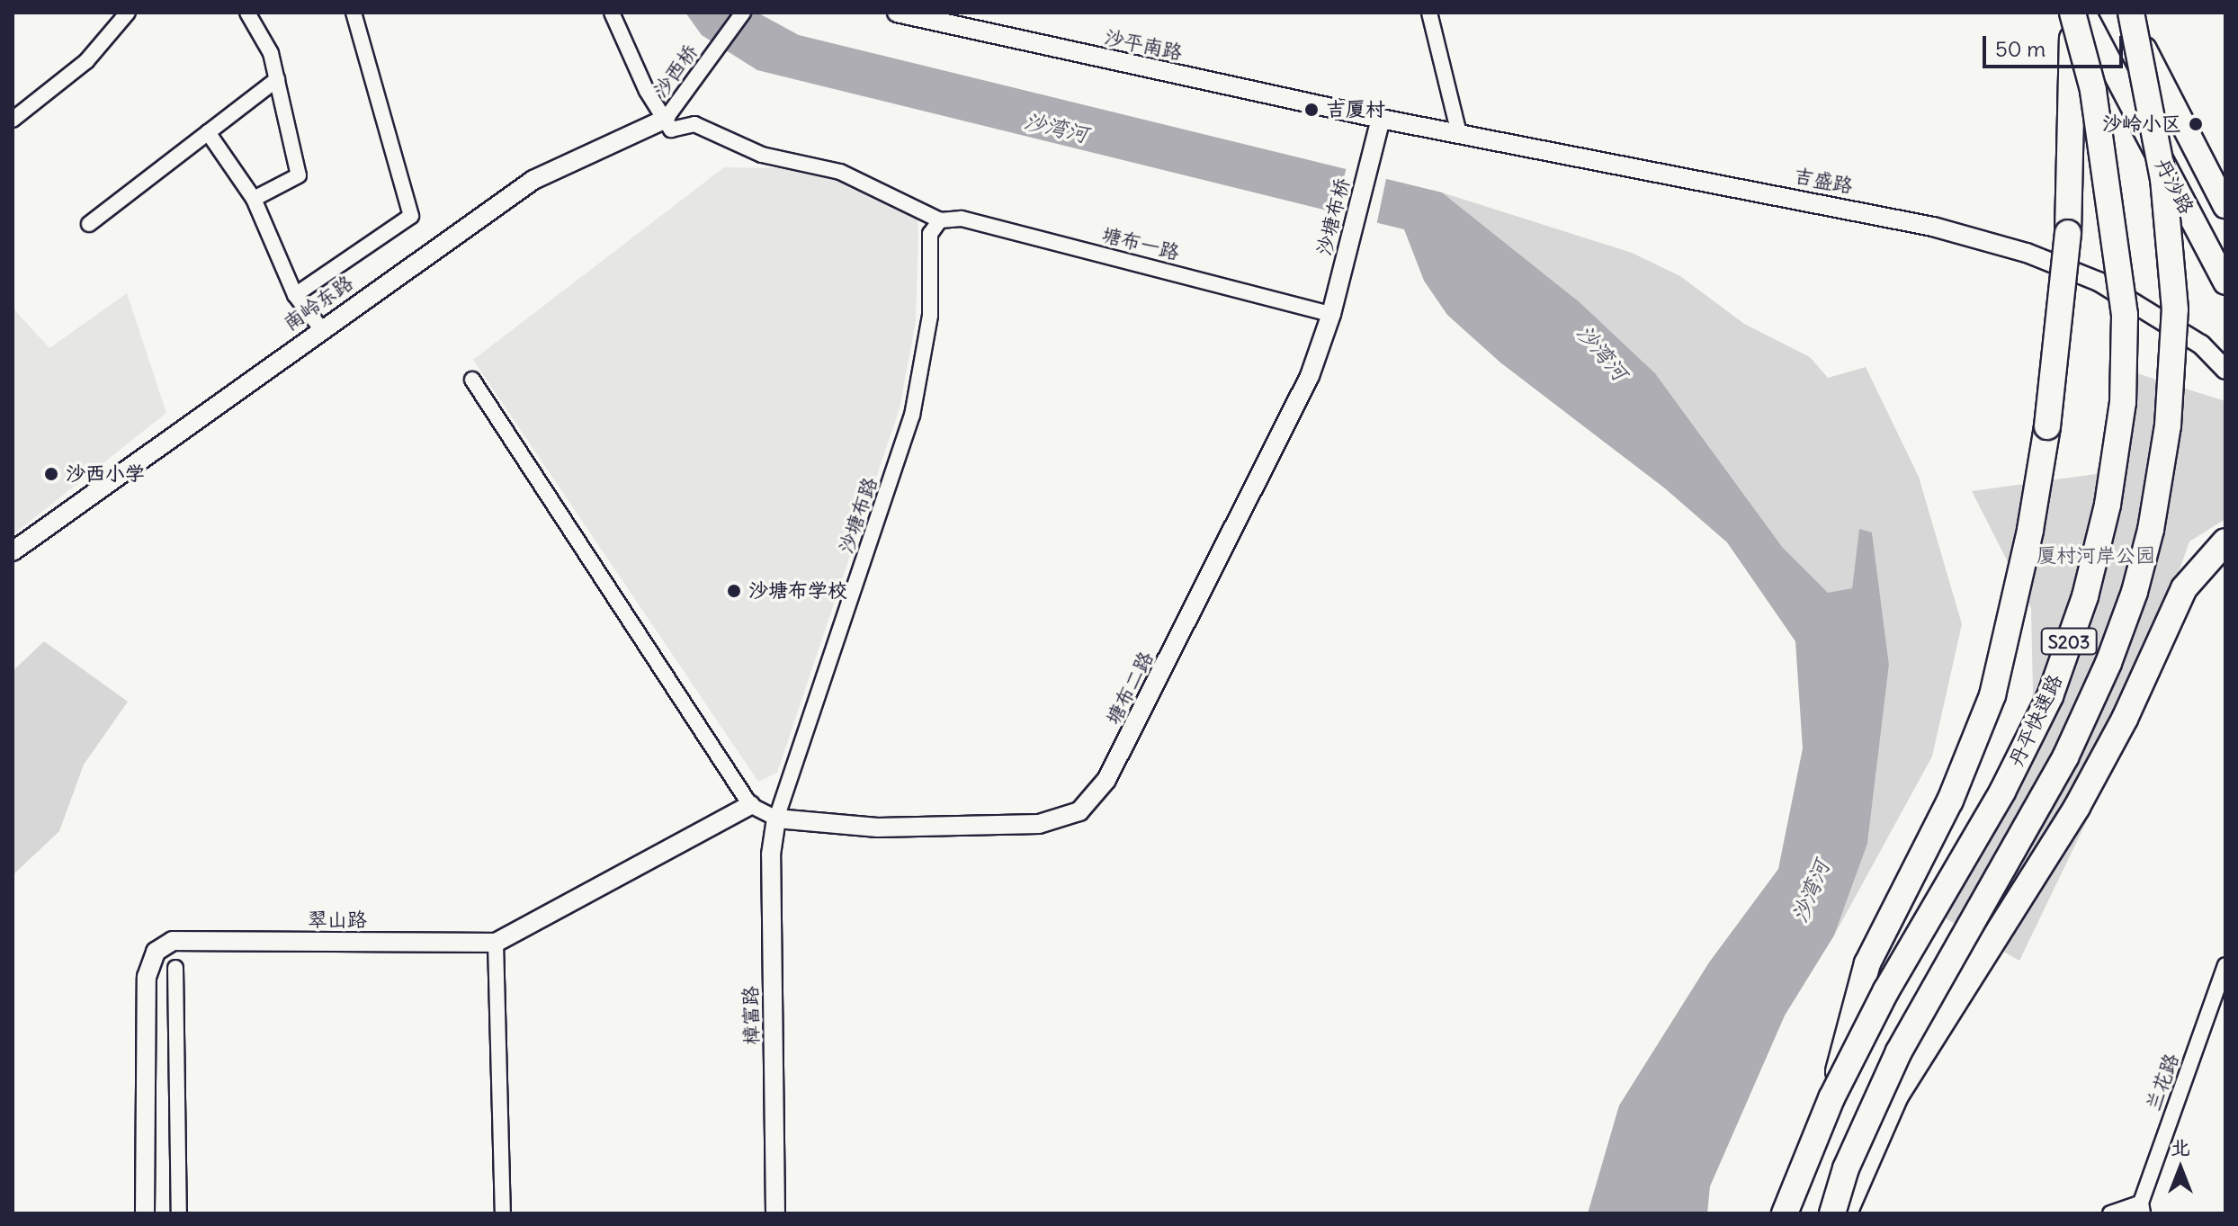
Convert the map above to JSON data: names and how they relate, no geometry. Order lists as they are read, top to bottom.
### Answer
{
  "streets": {
    "highway": ["S203", "丹平快速路"],
    "main road": ["丹沙路"],
    "street": [
      "沙平南路",
      "沙西桥",
      "吉盛路",
      "沙塘布桥",
      "塘布一路",
      "南岭东路",
      "沙塘布路",
      "塘布二路",
      "翠山路",
      "樟富路",
      "兰花路"
    ]
  },
  "crossings": [
    ["沙平南路", "吉盛路"],
    ["沙平南路", "沙塘布桥"],
    ["沙西桥", "南岭东路"],
    ["吉盛路", "沙塘布桥"],
    ["丹沙路", "丹平快速路"],
    ["沙塘布桥", "塘布一路"],
    ["沙塘布桥", "塘布二路"],
    ["塘布一路", "沙塘布路"],
    ["塘布一路", "塘布二路"],
    ["沙塘布路", "塘布二路"],
    ["沙塘布路", "樟富路"],
    ["塘布二路", "樟富路"]
  ],
  "water": ["沙湾河"],
  "parks": ["厦村河岸公园"],
  "places": [
    "吉厦村",
    "沙岭小区",
    "沙西小学",
    "沙塘布学校"
  ],
  "scale_bar": "50 m",
  "north": "top"
}
